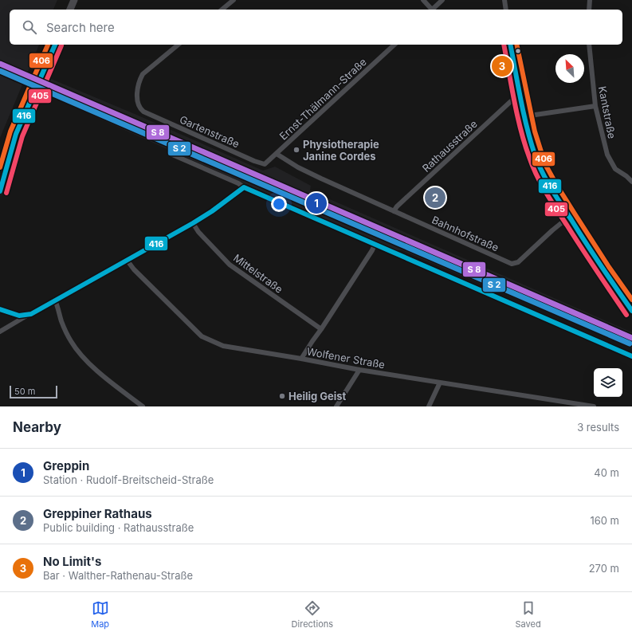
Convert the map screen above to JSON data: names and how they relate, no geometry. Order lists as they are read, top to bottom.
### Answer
{
  "streets": {
    "street": [
      "Ernst-Thälmann-Straße",
      "Kantstraße",
      "Gartenstraße",
      "Rathausstraße",
      "Bahnhofstraße",
      "Mittelstraße",
      "Wolfener Straße"
    ]
  },
  "crossings": [
    ["Ernst-Thälmann-Straße", "Gartenstraße"],
    ["Ernst-Thälmann-Straße", "Bahnhofstraße"],
    ["Gartenstraße", "Bahnhofstraße"],
    ["Rathausstraße", "Bahnhofstraße"]
  ],
  "places": ["Physiotherapie Janine Cordes", "Heilig Geist"],
  "lines": ["transit line 416", "transit line 405", "transit line 406"],
  "scale_bar": "50 m",
  "north": "top left",
  "page": {
    "search": "Search here",
    "pins": ["3", "2", "1"],
    "scale": "50 m",
    "heading": ["Nearby", "3 results"],
    "list": [
      {
        "mark": "1",
        "name": "Greppin",
        "note": "Station · Rudolf-Breitscheid-Straße",
        "value": "40 m"
      },
      {
        "mark": "2",
        "name": "Greppiner Rathaus",
        "note": "Public building · Rathausstraße",
        "value": "160 m"
      },
      {
        "mark": "3",
        "name": "No Limit's",
        "note": "Bar · Walther-Rathenau-Straße",
        "value": "270 m"
      }
    ],
    "nav": ["Map", "Directions", "Saved"]
  }
}
